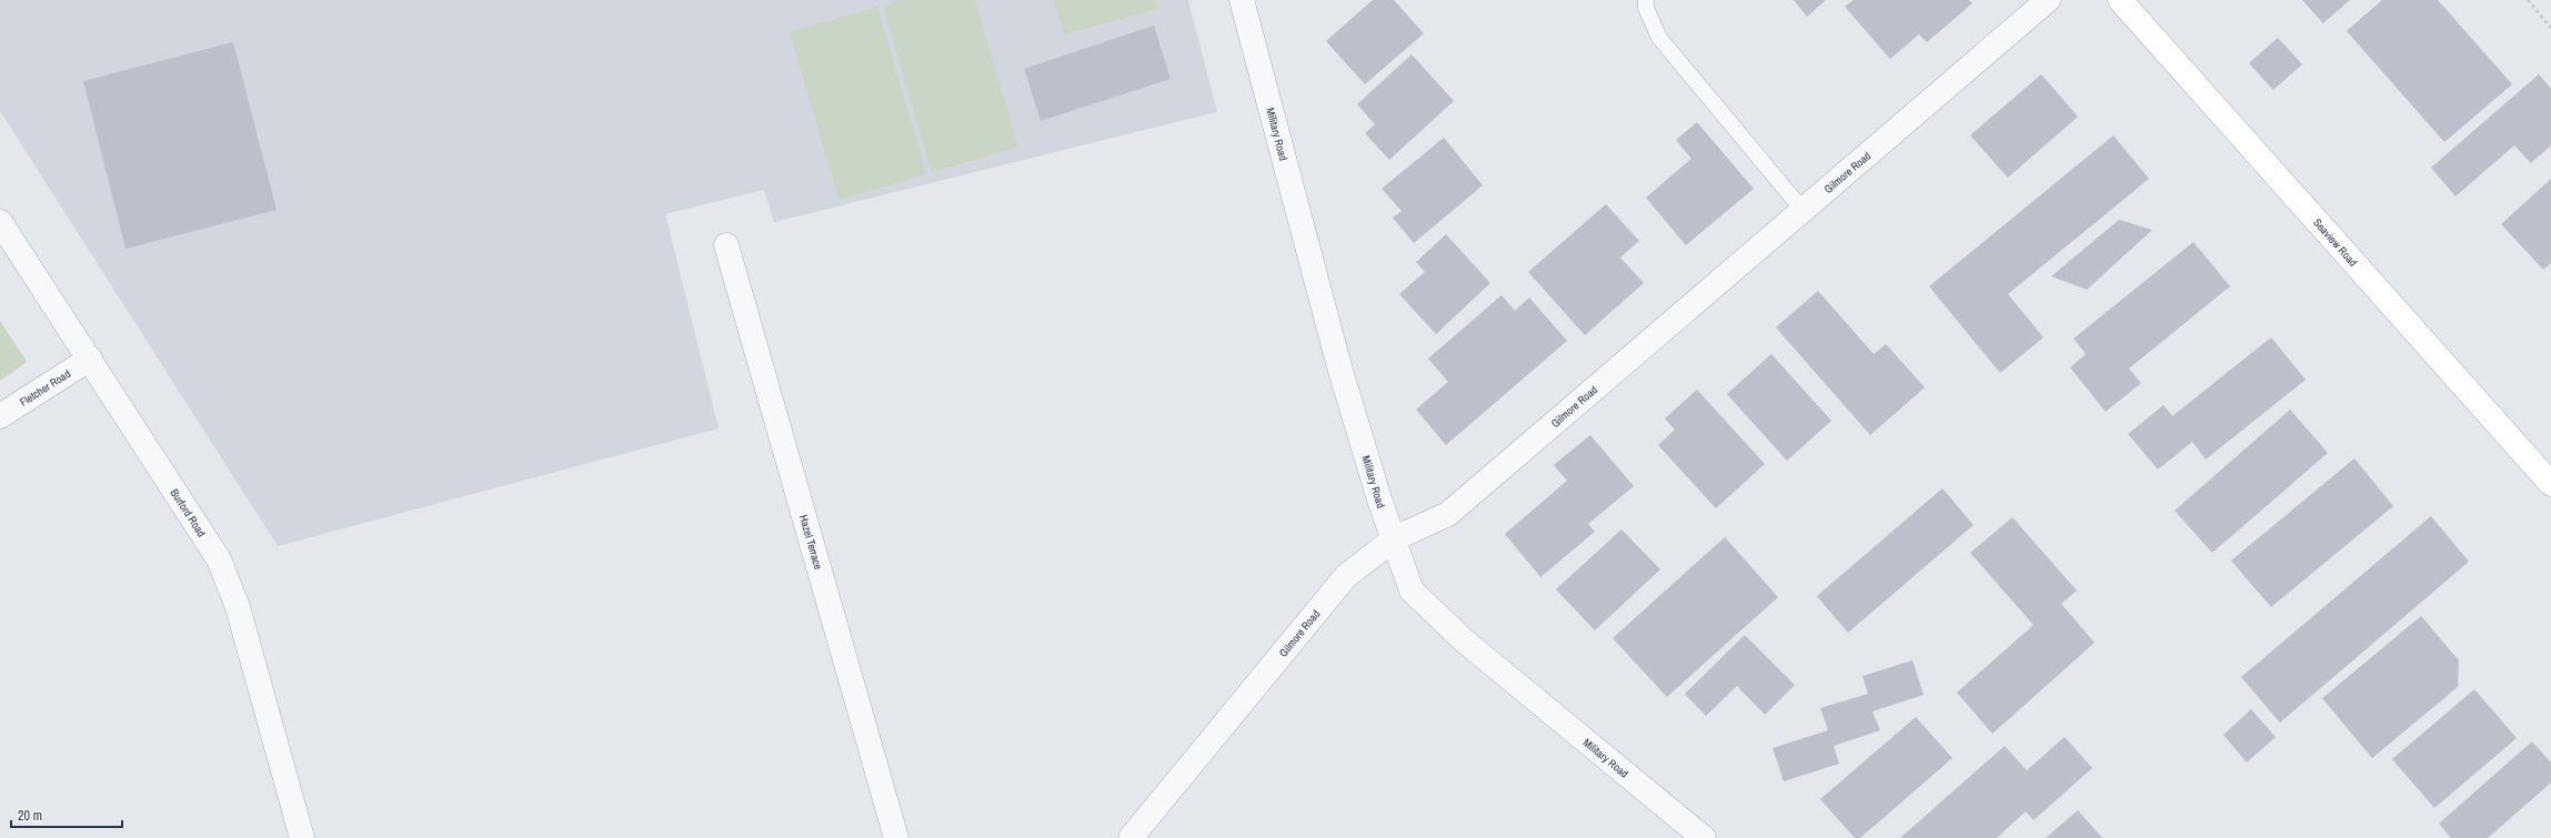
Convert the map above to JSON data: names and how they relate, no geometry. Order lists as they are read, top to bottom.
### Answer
{
  "streets": {
    "main road": ["Seaview Road"],
    "street": [
      "Military Road",
      "Gilmore Road",
      "Fletcher Road",
      "Burford Road",
      "Hazel Terrace"
    ]
  },
  "crossings": [
    ["Military Road", "Gilmore Road"],
    ["Fletcher Road", "Burford Road"]
  ],
  "scale_bar": "20 m"
}
